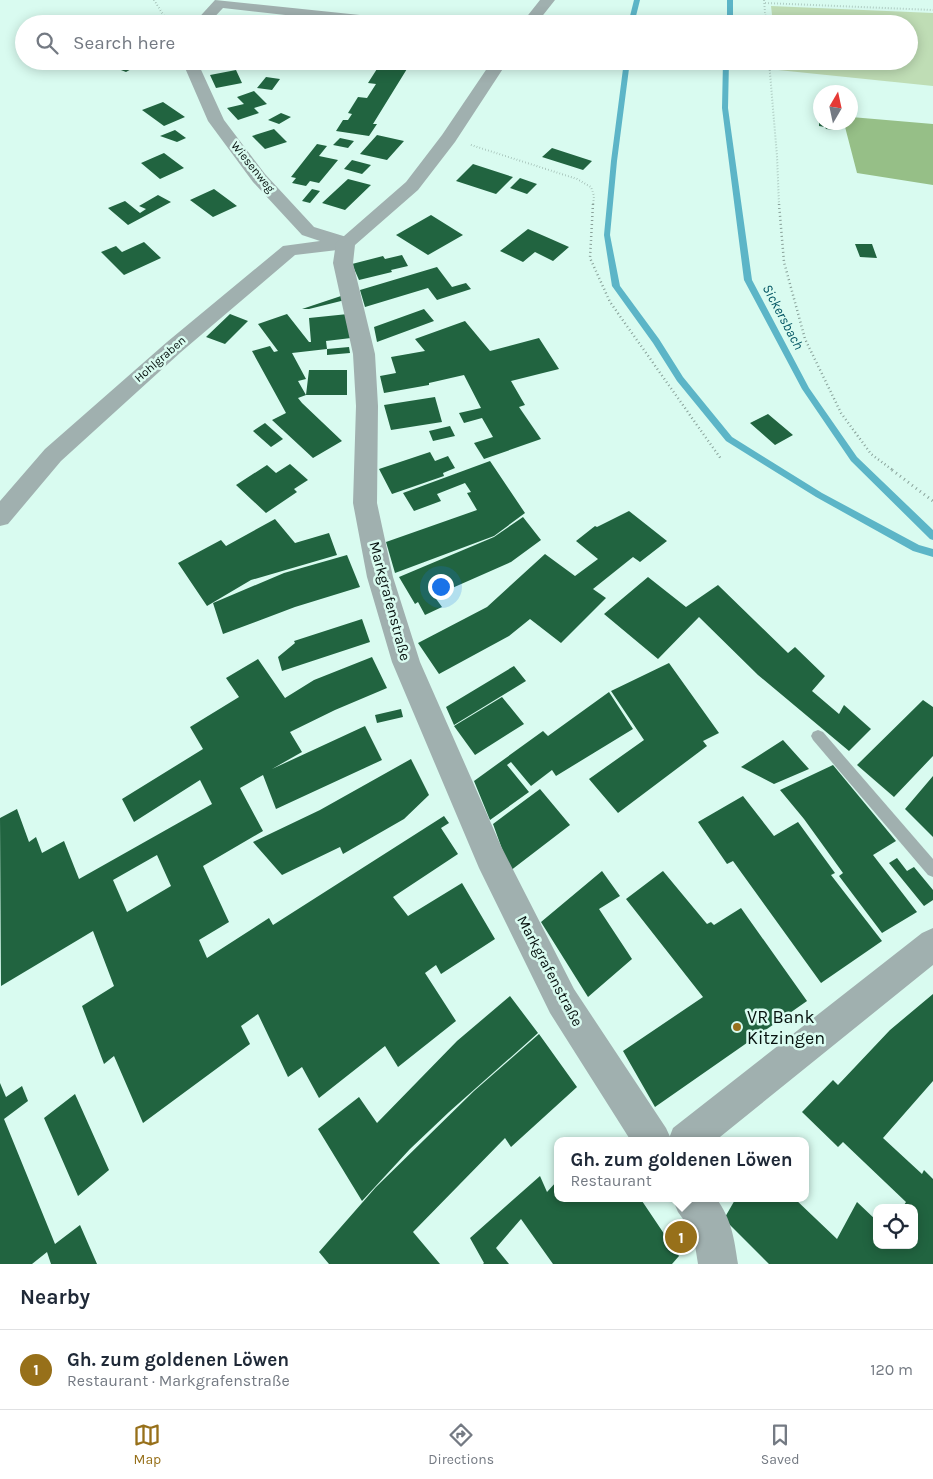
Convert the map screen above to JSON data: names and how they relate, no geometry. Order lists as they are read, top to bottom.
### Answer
{
  "streets": {
    "street": ["Wiesenweg", "Hohlgraben", "Markgrafenstraße"]
  },
  "crossings": [
    ["Wiesenweg", "Hohlgraben"],
    ["Wiesenweg", "Markgrafenstraße"],
    ["Hohlgraben", "Markgrafenstraße"]
  ],
  "water": ["Sickersbach"],
  "places": ["VR Bank Kitzingen"],
  "north": "top",
  "page": {
    "search": "Search here",
    "popup": ["Gh. zum goldenen Löwen", "Restaurant"],
    "pins": "1",
    "heading": "Nearby",
    "list": [
      {
        "mark": "1",
        "name": "Gh. zum goldenen Löwen",
        "note": "Restaurant · Markgrafenstraße",
        "value": "120 m"
      }
    ],
    "nav": ["Map", "Directions", "Saved"]
  }
}
